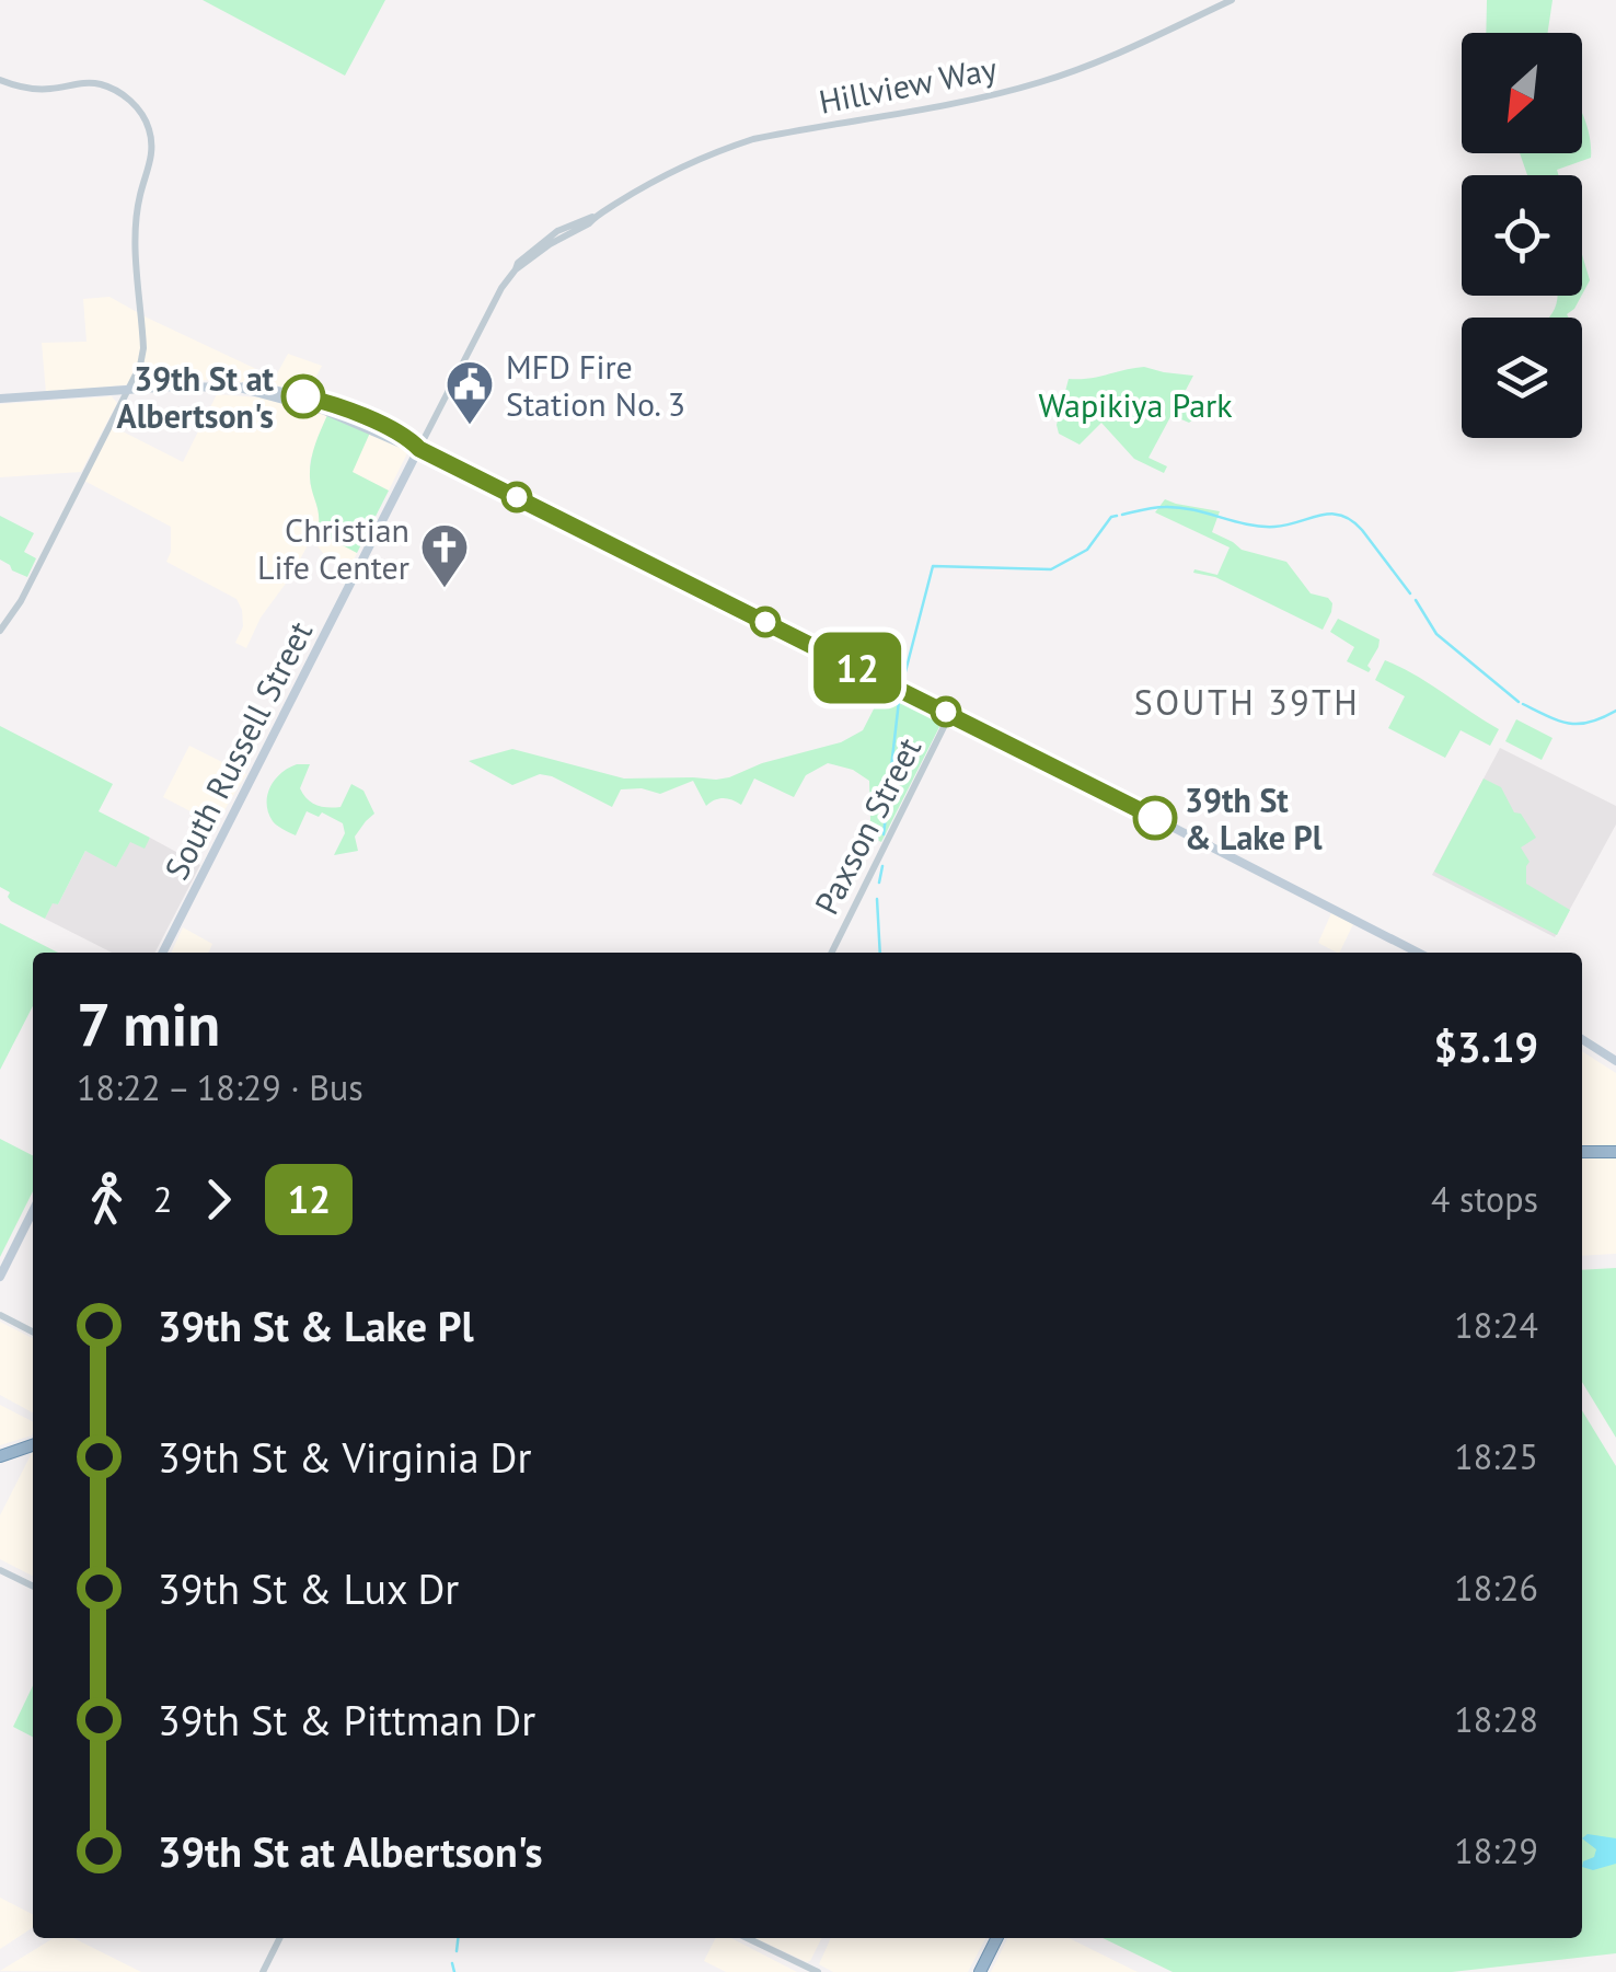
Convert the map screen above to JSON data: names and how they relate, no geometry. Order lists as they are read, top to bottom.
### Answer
{
  "streets": {
    "main road": ["South Russell Street"],
    "street": ["Hillview Way", "Paxson Street"]
  },
  "crossings": [
    ["Hillview Way", "South Russell Street"]
  ],
  "districts": ["SOUTH 39TH"],
  "parks": ["Wapikiya Park"],
  "places": {
    "other": ["39th St at Albertson's", "39th St & Lake Pl"],
    "public building": ["MFD Fire Station No. 3"],
    "church": ["Christian Life Center"]
  },
  "lines": ["bus line 12"],
  "north": "bottom left",
  "page": {
    "on_map": "12",
    "heading": ["7 min", "18:22 – 18:29 · Bus", "$3.19"],
    "legs": ["2", "12", "4 stops"],
    "list": [
      {
        "name": "39th St & Lake Pl",
        "value": "18:24"
      },
      {
        "name": "39th St & Virginia Dr",
        "value": "18:25"
      },
      {
        "name": "39th St & Lux Dr",
        "value": "18:26"
      },
      {
        "name": "39th St & Pittman Dr",
        "value": "18:28"
      },
      {
        "name": "39th St at Albertson's",
        "value": "18:29"
      }
    ]
  }
}
